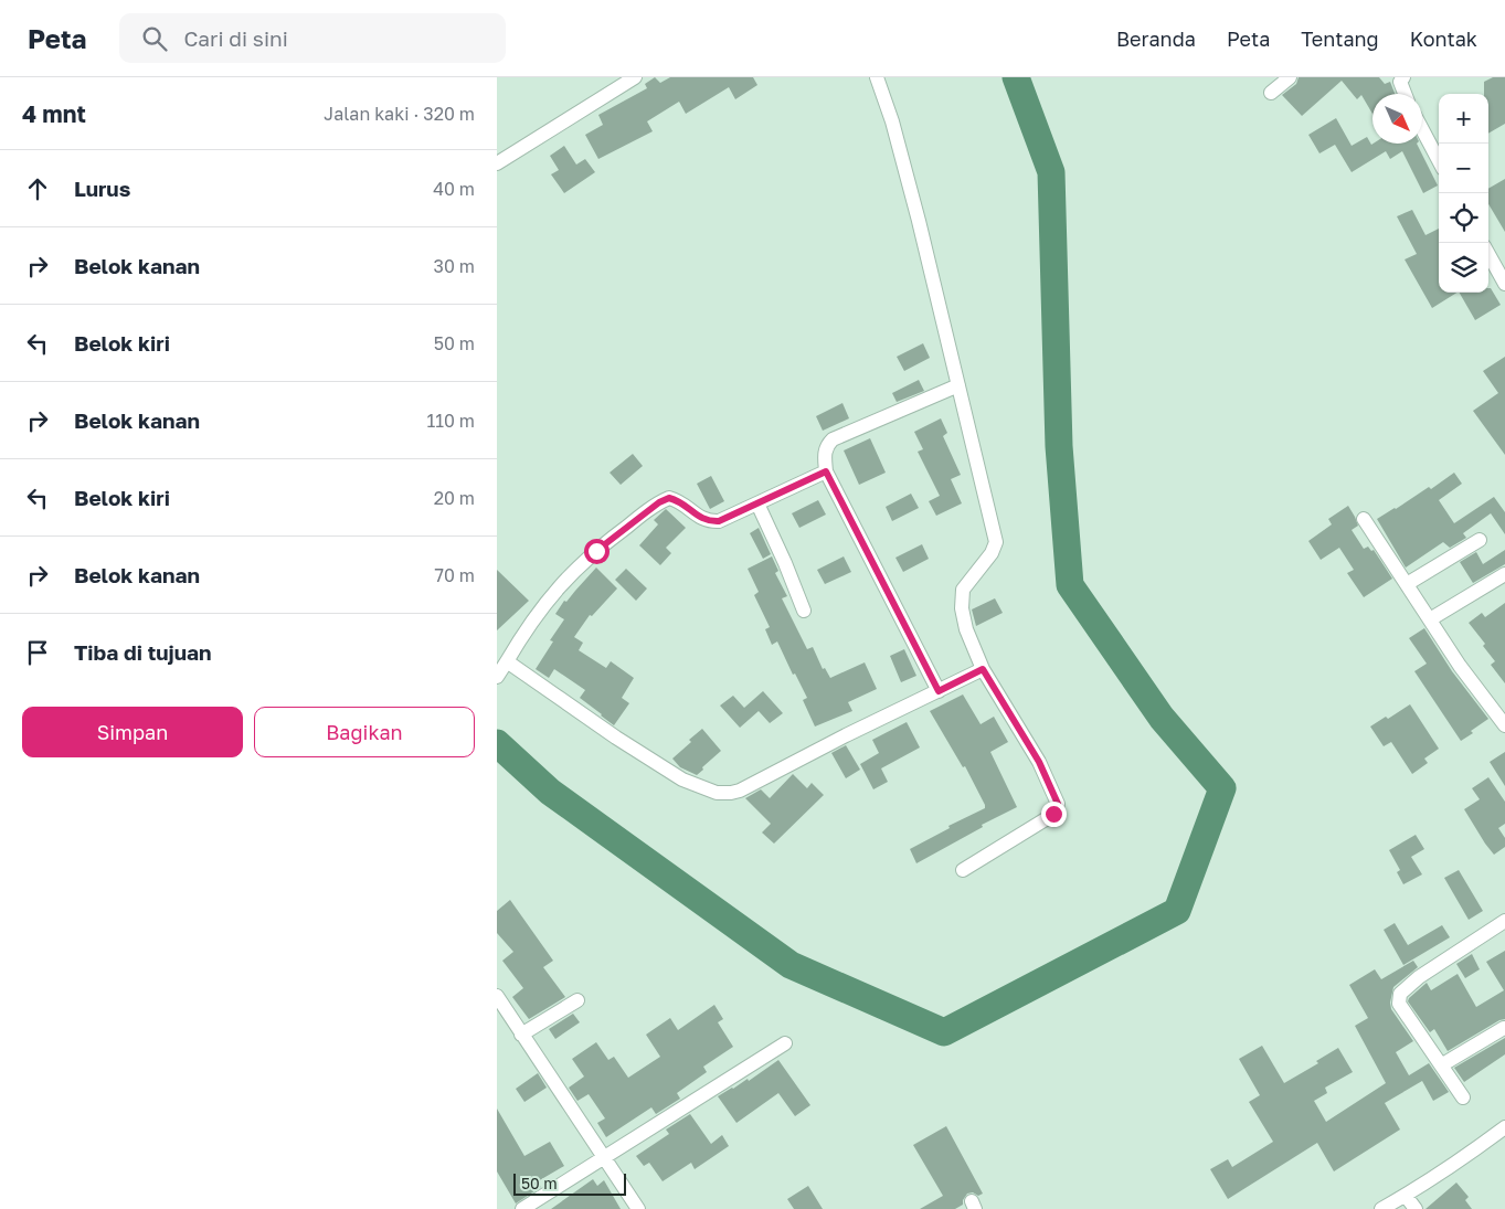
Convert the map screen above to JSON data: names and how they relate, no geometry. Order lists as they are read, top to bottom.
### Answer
{
  "scale_bar": "50 m",
  "north": "bottom right",
  "page": {
    "header": "Peta",
    "search": "Cari di sini",
    "nav": [
      "Beranda",
      "Peta",
      "Tentang",
      "Kontak"
    ],
    "heading": ["4 mnt", "Jalan kaki · 320 m"],
    "map_buttons": ["+", "−"],
    "list": [
      ["Lurus", "40 m"],
      ["Belok kanan", "30 m"],
      ["Belok kiri", "50 m"],
      ["Belok kanan", "110 m"],
      ["Belok kiri", "20 m"],
      ["Belok kanan", "70 m"],
      "Tiba di tujuan"
    ],
    "buttons": ["Simpan", "Bagikan"],
    "scale": "50 m"
  }
}
